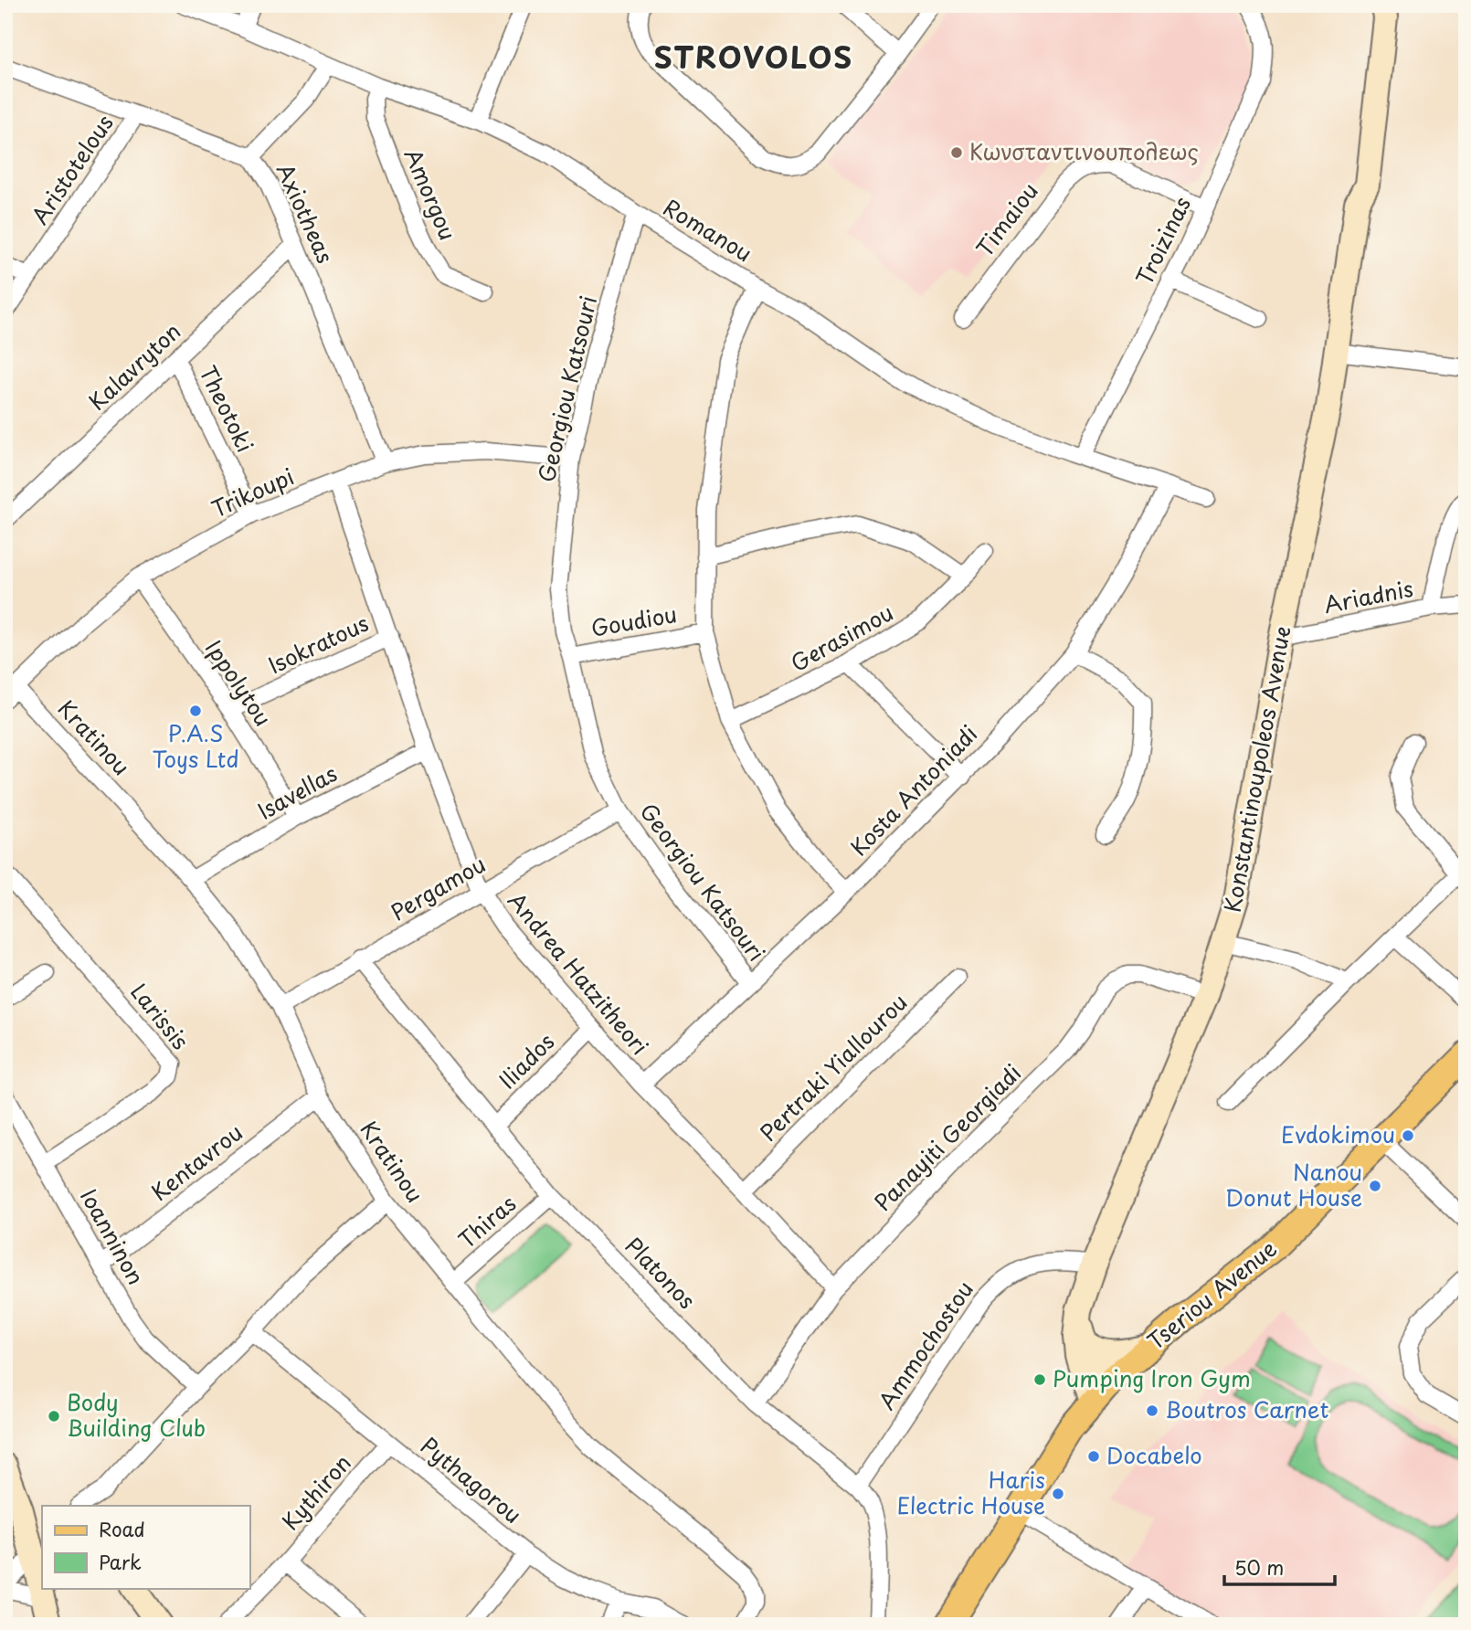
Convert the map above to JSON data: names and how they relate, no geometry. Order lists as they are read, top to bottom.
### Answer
{
  "streets": {
    "main road": ["Tseriou Avenue"],
    "street": [
      "Aristotelous",
      "Amorgou",
      "Axiotheas",
      "Timaiou",
      "Romanou",
      "Troizinas",
      "Kalavryton",
      "Georgiou Katsouri",
      "Theotoki",
      "Trikoupi",
      "Ariadnis",
      "Goudiou",
      "Gerasimou",
      "Isokratous",
      "Ippolytou",
      "Kratinou",
      "Konstantinoupoleos Avenue",
      "Kosta Antoniadi",
      "Isavellas",
      "Pergamou",
      "Andrea Hatzitheori",
      "Larissis",
      "Iliados",
      "Pertraki Yiallourou",
      "Panayiti Georgiadi",
      "Kentavrou",
      "Thiras",
      "Ioanninon",
      "Platonos",
      "Ammochostou",
      "Pythagorou",
      "Kythiron"
    ]
  },
  "crossings": [
    ["Aristotelous", "Axiotheas"],
    ["Amorgou", "Romanou"],
    ["Axiotheas", "Kalavryton"],
    ["Axiotheas", "Trikoupi"],
    ["Timaiou", "Troizinas"],
    ["Romanou", "Troizinas"],
    ["Romanou", "Georgiou Katsouri"],
    ["Romanou", "Kosta Antoniadi"],
    ["Kalavryton", "Theotoki"],
    ["Georgiou Katsouri", "Trikoupi"],
    ["Georgiou Katsouri", "Goudiou"],
    ["Georgiou Katsouri", "Kosta Antoniadi"],
    ["Georgiou Katsouri", "Pergamou"],
    ["Theotoki", "Trikoupi"],
    ["Trikoupi", "Ippolytou"],
    ["Trikoupi", "Kratinou"],
    ["Trikoupi", "Andrea Hatzitheori"],
    ["Ariadnis", "Konstantinoupoleos Avenue"],
    ["Isokratous", "Ippolytou"],
    ["Isokratous", "Andrea Hatzitheori"],
    ["Ippolytou", "Isavellas"],
    ["Kratinou", "Isavellas"],
    ["Kratinou", "Pergamou"],
    ["Kratinou", "Kentavrou"],
    ["Kratinou", "Thiras"],
    ["Konstantinoupoleos Avenue", "Panayiti Georgiadi"],
    ["Konstantinoupoleos Avenue", "Tseriou Avenue"],
    ["Konstantinoupoleos Avenue", "Ammochostou"],
    ["Kosta Antoniadi", "Andrea Hatzitheori"],
    ["Isavellas", "Andrea Hatzitheori"],
    ["Pergamou", "Andrea Hatzitheori"],
    ["Pergamou", "Platonos"],
    ["Andrea Hatzitheori", "Iliados"],
    ["Andrea Hatzitheori", "Pertraki Yiallourou"],
    ["Andrea Hatzitheori", "Panayiti Georgiadi"],
    ["Larissis", "Ioanninon"],
    ["Iliados", "Platonos"],
    ["Panayiti Georgiadi", "Platonos"],
    ["Kentavrou", "Ioanninon"],
    ["Thiras", "Platonos"],
    ["Platonos", "Ammochostou"],
    ["Pythagorou", "Kythiron"]
  ],
  "districts": ["STROVOLOS"],
  "places": [
    "Κωνσταντινουπολεως",
    "P.A.S Toys Ltd",
    "Evdokimou",
    "Nanou Donut House",
    "Pumping Iron Gym",
    "Boutros Carnet",
    "Body Building Club",
    "Docabelo",
    "Haris Electric House"
  ],
  "legend": ["Road", "Park"],
  "scale_bar": "50 m"
}
